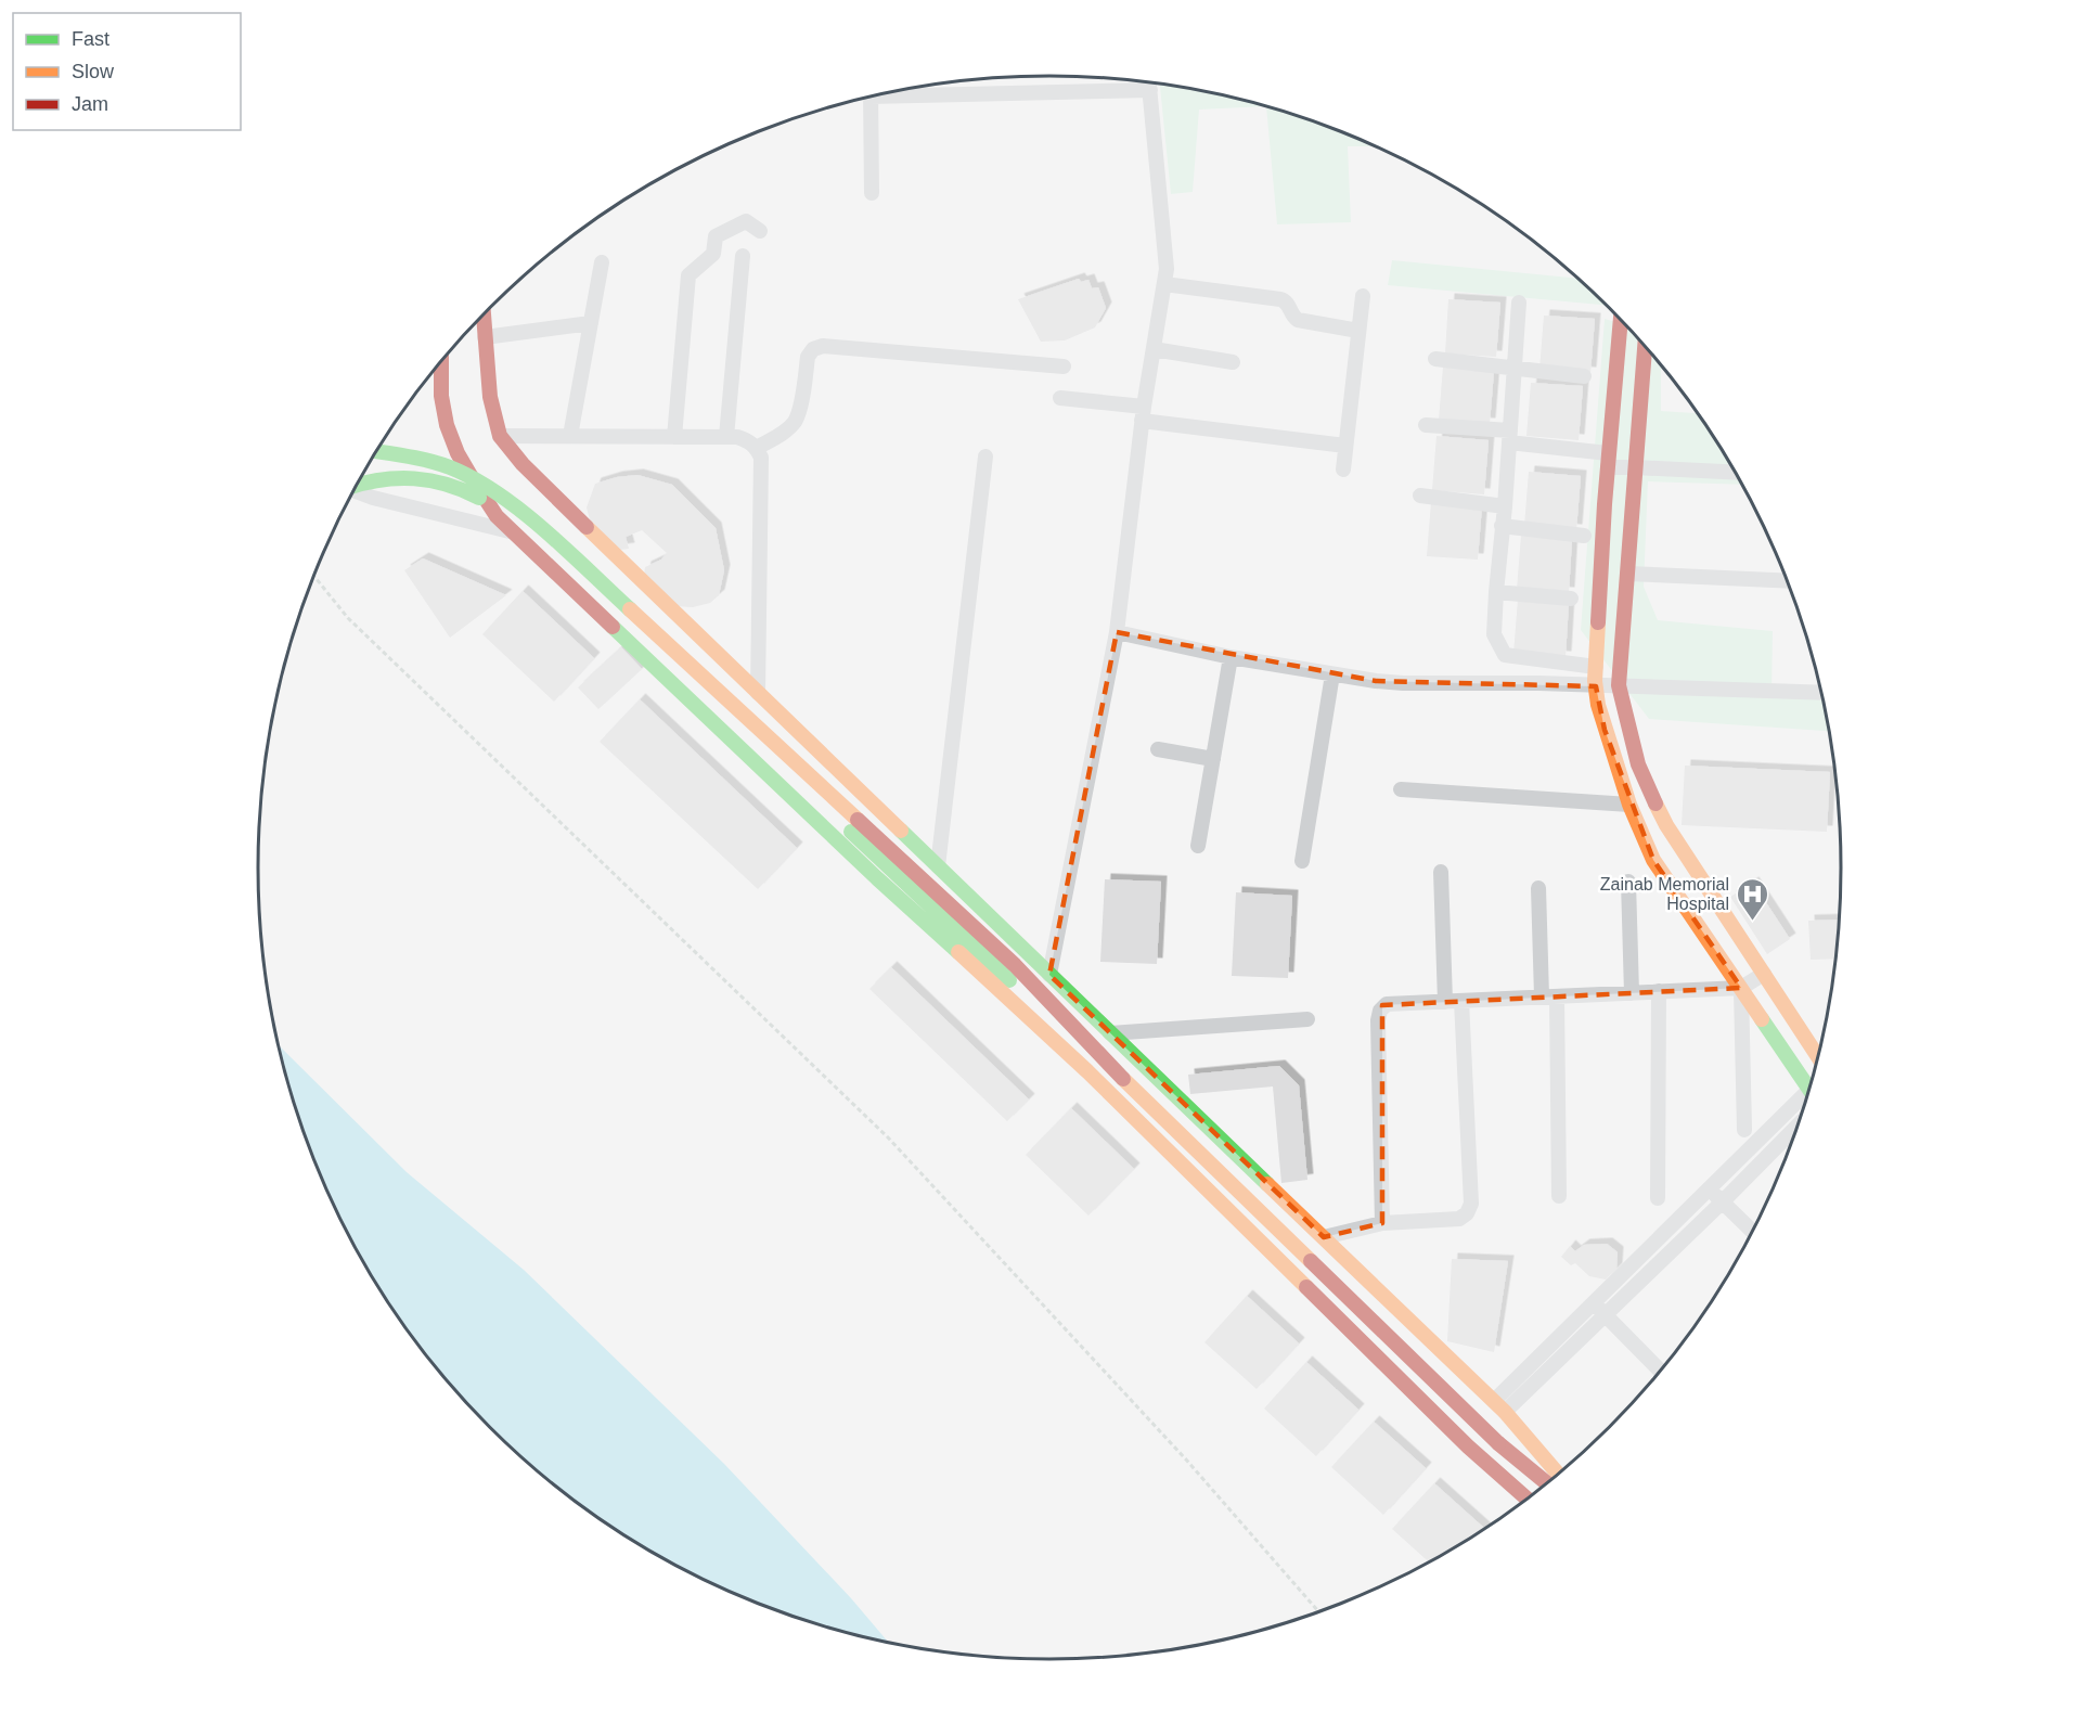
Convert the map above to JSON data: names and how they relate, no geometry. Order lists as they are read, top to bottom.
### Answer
{
  "places": {
    "hospital": ["Zainab Memorial Hospital"]
  },
  "legend": ["Fast", "Slow", "Jam"]
}
